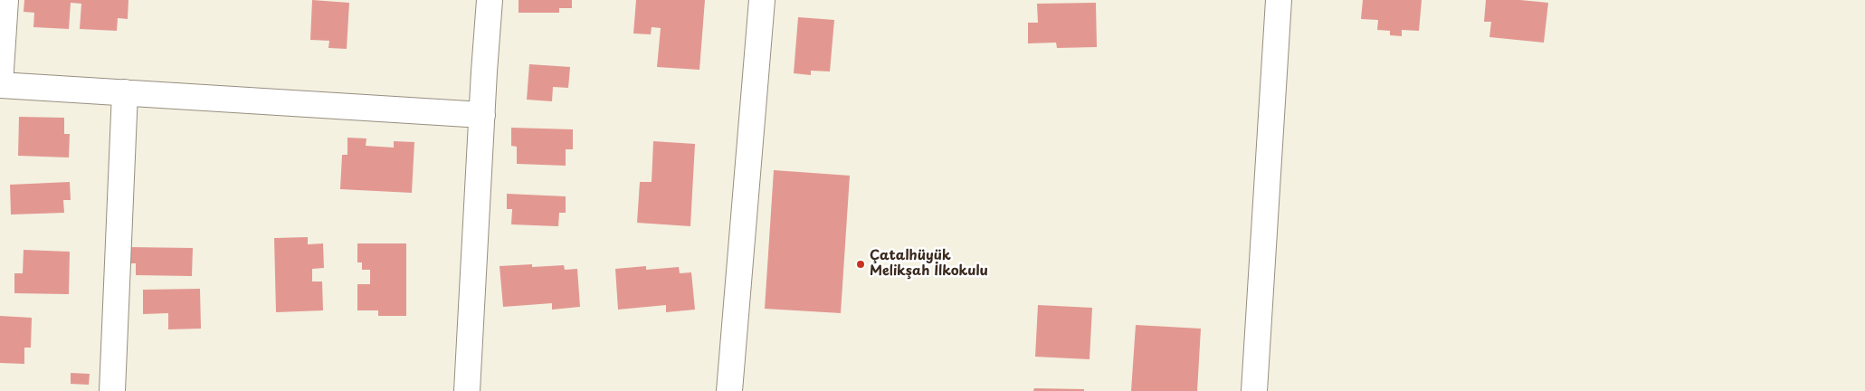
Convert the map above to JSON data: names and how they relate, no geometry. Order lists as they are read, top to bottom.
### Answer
{
  "places": ["Çatalhüyük Melikşah İlkokulu"]
}
